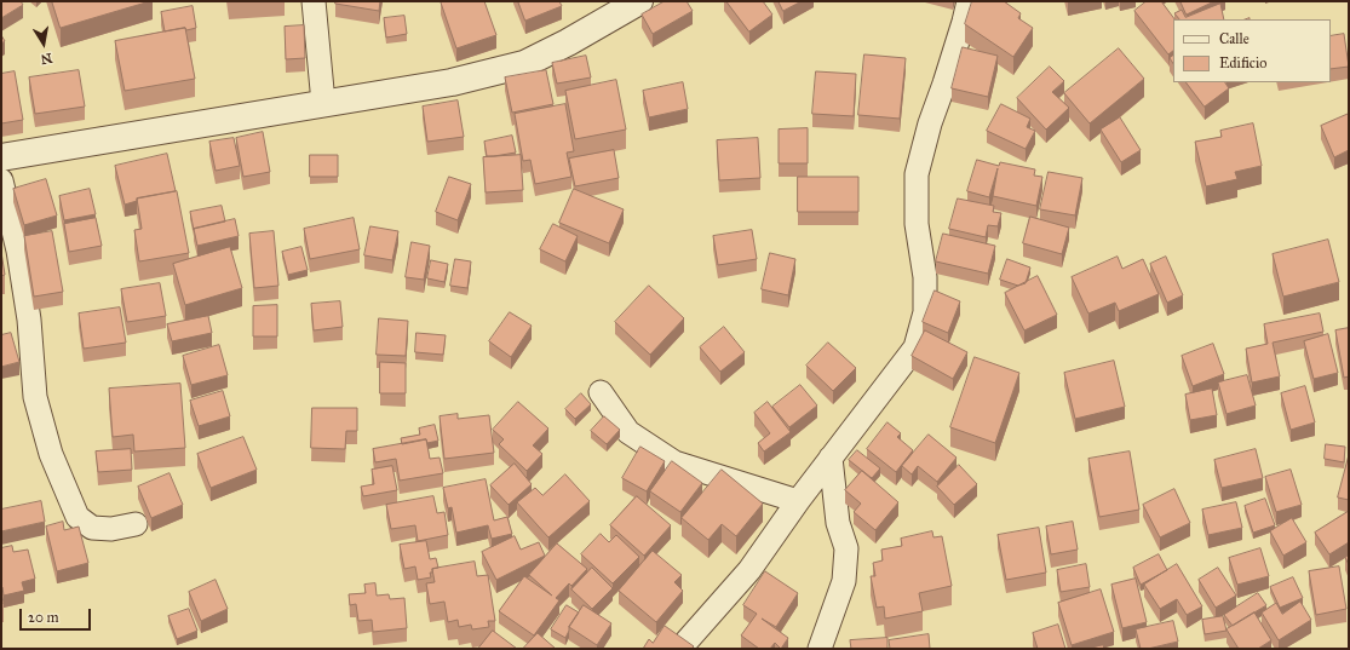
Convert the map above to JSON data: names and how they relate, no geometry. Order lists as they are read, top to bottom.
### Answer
{
  "legend": ["Calle", "Edificio"],
  "scale_bar": "20 m",
  "north": "bottom"
}
